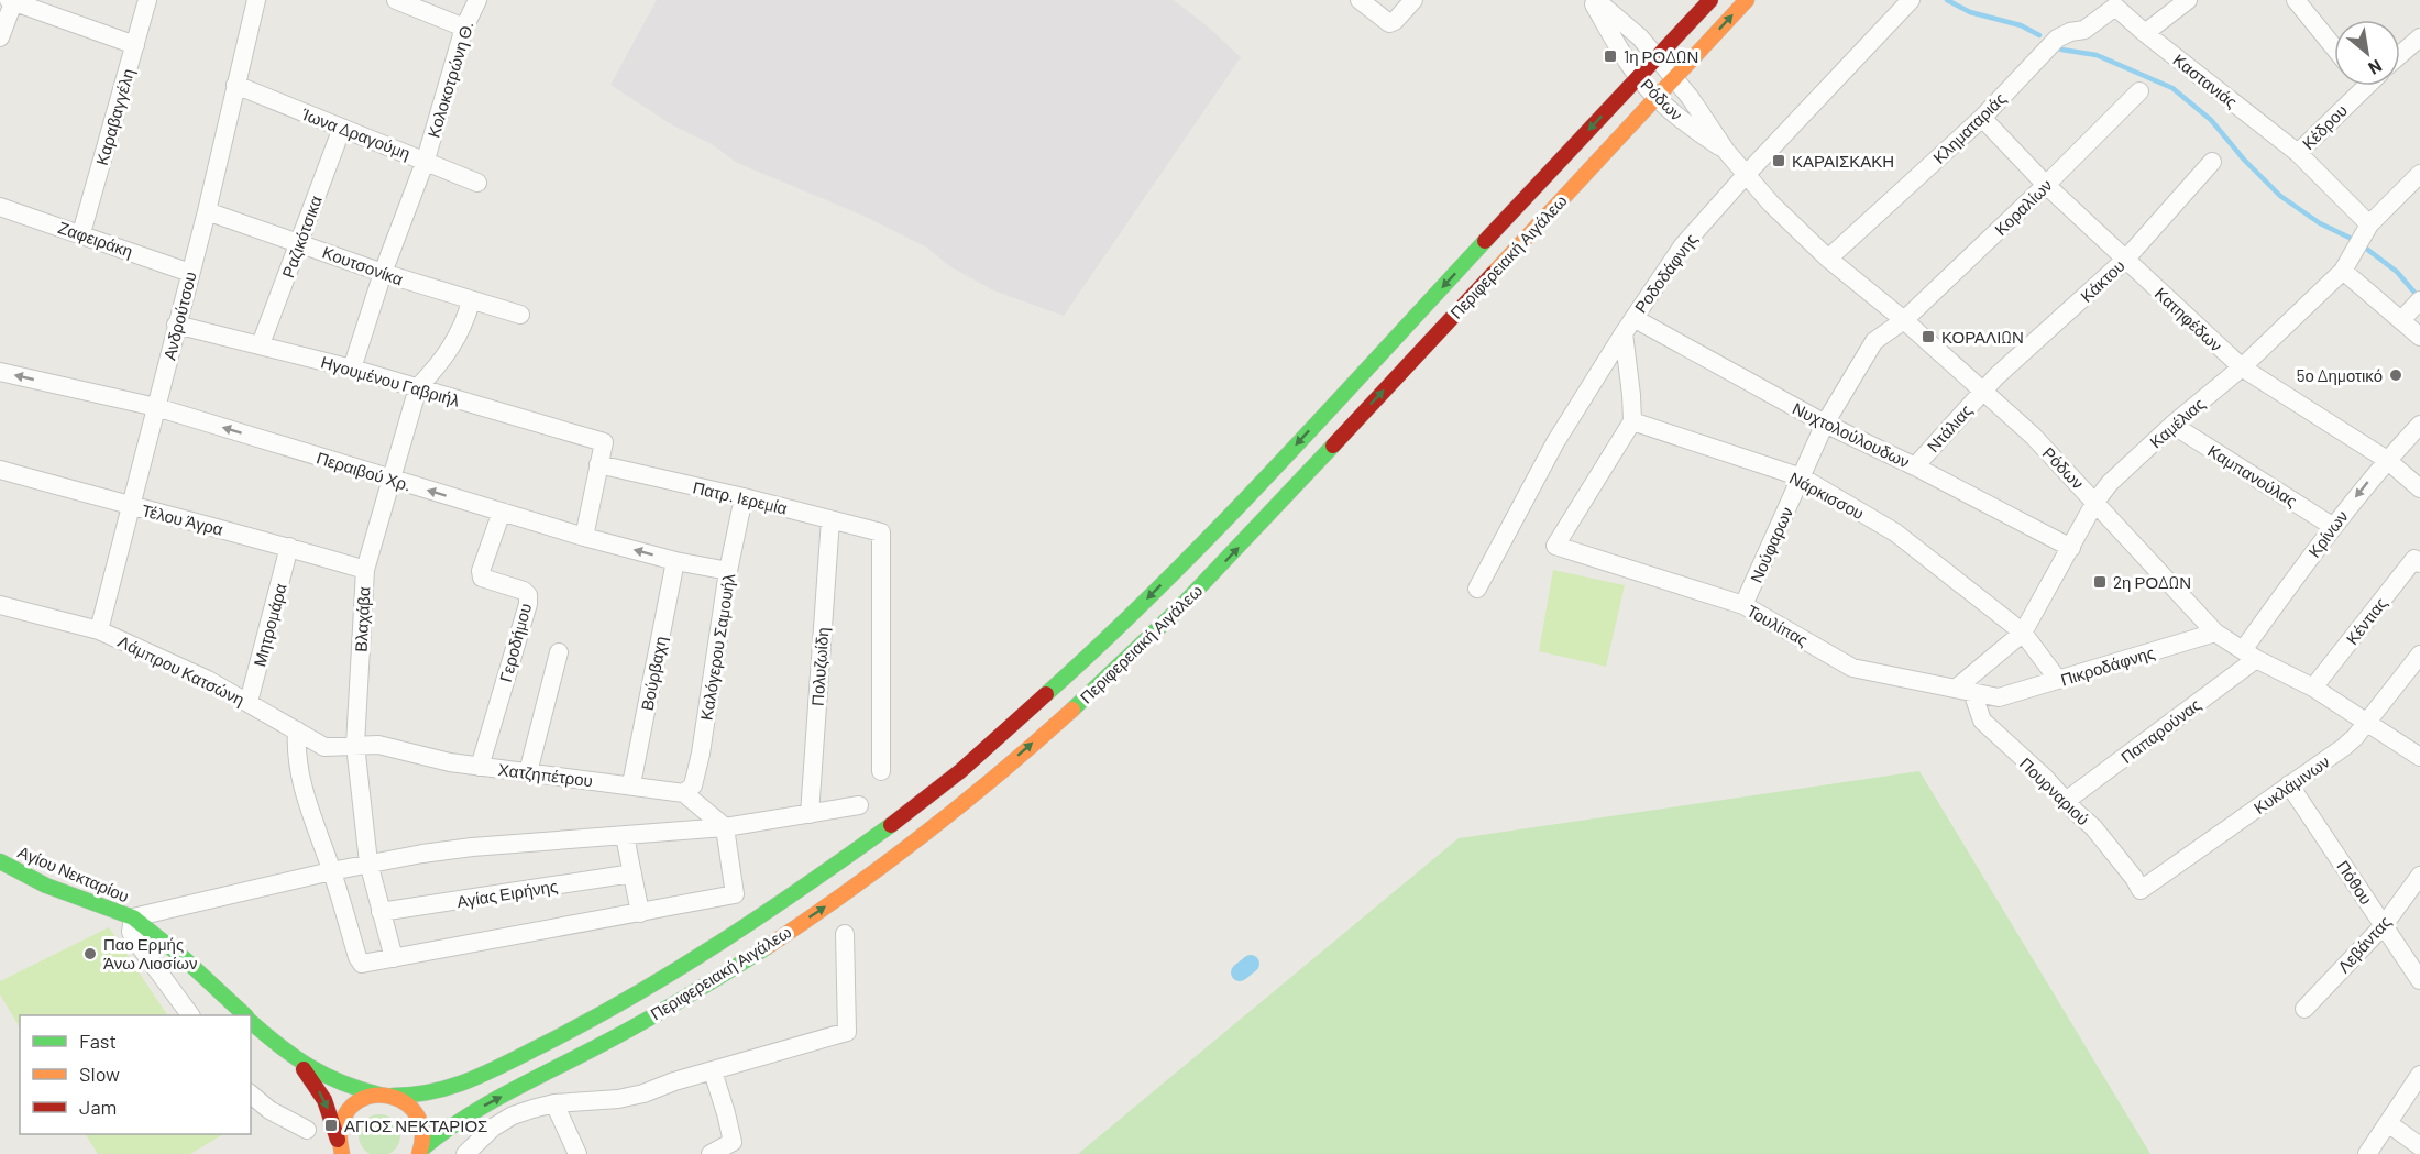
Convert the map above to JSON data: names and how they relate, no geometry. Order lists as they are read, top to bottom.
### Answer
{
  "streets": {
    "main road": ["Περιφερειακή Αιγάλεω", "Αγίου Νεκταρίου"],
    "street": [
      "Κολοκοτρώνη Θ.",
      "Καστανιάς",
      "Ρόδων",
      "Καραβαγγέλη",
      "Κέδρου",
      "Κληματαριάς",
      "Ίωνα Δραγούμη",
      "Κοραλίων",
      "Ραζικότσικα",
      "Ζαφειράκη",
      "Κουτσονίκα",
      "Ροδοδάφνης",
      "Κάκτου",
      "Ανδρούτσου",
      "Κατηφέδων",
      "Ηγουμένου Γαβριήλ",
      "Καμέλιας",
      "Ντάλιας",
      "Νυχτολούλουδων",
      "Περαιβού Χρ.",
      "Καμπανούλας",
      "Νάρκισσου",
      "Πατρ. Ιερεμία",
      "Τέλου Άγρα",
      "Κρίνων",
      "Νούφαρων",
      "Βλαχάβα",
      "Κέντιας",
      "Μητρομάρα",
      "Τουλίπας",
      "Γεροδήμου",
      "Καλόγερου Σαμουήλ",
      "Πικροδάφνης",
      "Πολυζωίδη",
      "Λάμπρου Κατσώνη",
      "Βούρβαχη",
      "Παπαρούνας",
      "Χατζηπέτρου",
      "Κυκλάμινων",
      "Πουρναριού",
      "Πόθου",
      "Αγίας Ειρήνης",
      "Λεβάντας"
    ]
  },
  "crossings": [
    ["Κολοκοτρώνη Θ.", "Ίωνα Δραγούμη"],
    ["Κολοκοτρώνη Θ.", "Κουτσονίκα"],
    ["Κολοκοτρώνη Θ.", "Ηγουμένου Γαβριήλ"],
    ["Καστανιάς", "Κέδρου"],
    ["Καστανιάς", "Κληματαριάς"],
    ["Καστανιάς", "Καμέλιας"],
    ["Ρόδων", "Κληματαριάς"],
    ["Ρόδων", "Κοραλίων"],
    ["Ρόδων", "Περιφερειακή Αιγάλεω"],
    ["Ρόδων", "Ροδοδάφνης"],
    ["Ρόδων", "Κάκτου"],
    ["Ρόδων", "Καμέλιας"],
    ["Ρόδων", "Ντάλιας"],
    ["Ρόδων", "Κρίνων"],
    ["Ρόδων", "Νούφαρων"],
    ["Ρόδων", "Κέντιας"],
    ["Ρόδων", "Πικροδάφνης"],
    ["Ρόδων", "Παπαρούνας"],
    ["Ρόδων", "Κυκλάμινων"],
    ["Καραβαγγέλη", "Ζαφειράκη"],
    ["Κληματαριάς", "Κατηφέδων"],
    ["Ίωνα Δραγούμη", "Ραζικότσικα"],
    ["Ίωνα Δραγούμη", "Ανδρούτσου"],
    ["Κοραλίων", "Κατηφέδων"],
    ["Κοραλίων", "Νούφαρων"],
    ["Ραζικότσικα", "Κουτσονίκα"],
    ["Ραζικότσικα", "Ηγουμένου Γαβριήλ"],
    ["Ζαφειράκη", "Ανδρούτσου"],
    ["Κουτσονίκα", "Ανδρούτσου"],
    ["Κουτσονίκα", "Βλαχάβα"],
    ["Ροδοδάφνης", "Νυχτολούλουδων"],
    ["Κάκτου", "Κατηφέδων"],
    ["Κάκτου", "Ντάλιας"],
    ["Ανδρούτσου", "Ηγουμένου Γαβριήλ"],
    ["Ανδρούτσου", "Περαιβού Χρ."],
    ["Ανδρούτσου", "Τέλου Άγρα"],
    ["Ανδρούτσου", "Λάμπρου Κατσώνη"],
    ["Κατηφέδων", "Καμέλιας"],
    ["Κατηφέδων", "Κρίνων"],
    ["Ηγουμένου Γαβριήλ", "Πατρ. Ιερεμία"],
    ["Ηγουμένου Γαβριήλ", "Βλαχάβα"],
    ["Καμέλιας", "Νυχτολούλουδων"],
    ["Καμέλιας", "Καμπανούλας"],
    ["Καμέλιας", "Νάρκισσου"],
    ["Καμέλιας", "Τουλίπας"],
    ["Καμέλιας", "Πουρναριού"],
    ["Ντάλιας", "Νυχτολούλουδων"],
    ["Νυχτολούλουδων", "Νούφαρων"],
    ["Περαιβού Χρ.", "Βλαχάβα"],
    ["Περαιβού Χρ.", "Γεροδήμου"],
    ["Περαιβού Χρ.", "Καλόγερου Σαμουήλ"],
    ["Περαιβού Χρ.", "Βούρβαχη"],
    ["Καμπανούλας", "Κρίνων"],
    ["Νάρκισσου", "Νούφαρων"],
    ["Νάρκισσου", "Τουλίπας"],
    ["Νάρκισσου", "Πικροδάφνης"],
    ["Πατρ. Ιερεμία", "Καλόγερου Σαμουήλ"],
    ["Πατρ. Ιερεμία", "Πολυζωίδη"],
    ["Τέλου Άγρα", "Βλαχάβα"],
    ["Τέλου Άγρα", "Μητρομάρα"],
    ["Κρίνων", "Παπαρούνας"],
    ["Νούφαρων", "Τουλίπας"],
    ["Βλαχάβα", "Λάμπρου Κατσώνη"],
    ["Βλαχάβα", "Χατζηπέτρου"],
    ["Βλαχάβα", "Αγίας Ειρήνης"],
    ["Μητρομάρα", "Λάμπρου Κατσώνη"],
    ["Τουλίπας", "Πικροδάφνης"],
    ["Τουλίπας", "Πουρναριού"],
    ["Γεροδήμου", "Χατζηπέτρου"],
    ["Καλόγερου Σαμουήλ", "Χατζηπέτρου"],
    ["Λάμπρου Κατσώνη", "Χατζηπέτρου"],
    ["Βούρβαχη", "Χατζηπέτρου"],
    ["Παπαρούνας", "Πουρναριού"],
    ["Κυκλάμινων", "Πουρναριού"],
    ["Κυκλάμινων", "Πόθου"],
    ["Πόθου", "Λεβάντας"]
  ],
  "one_way": ["Περαιβού Χρ."],
  "places": {
    "transit": [
      "1η ΡΟΔΩΝ",
      "ΚΑΡΑΙΣΚΑΚΗ",
      "ΚΟΡΑΛΙΩΝ",
      "2η ΡΟΔΩΝ",
      "ΑΓΙΟΣ ΝΕΚΤΑΡΙΟΣ"
    ],
    "other": ["5ο Δημοτικό", "Παο Ερμής Άνω Λιοσίων"]
  },
  "legend": ["Fast", "Slow", "Jam"],
  "north": "bottom right"
}
